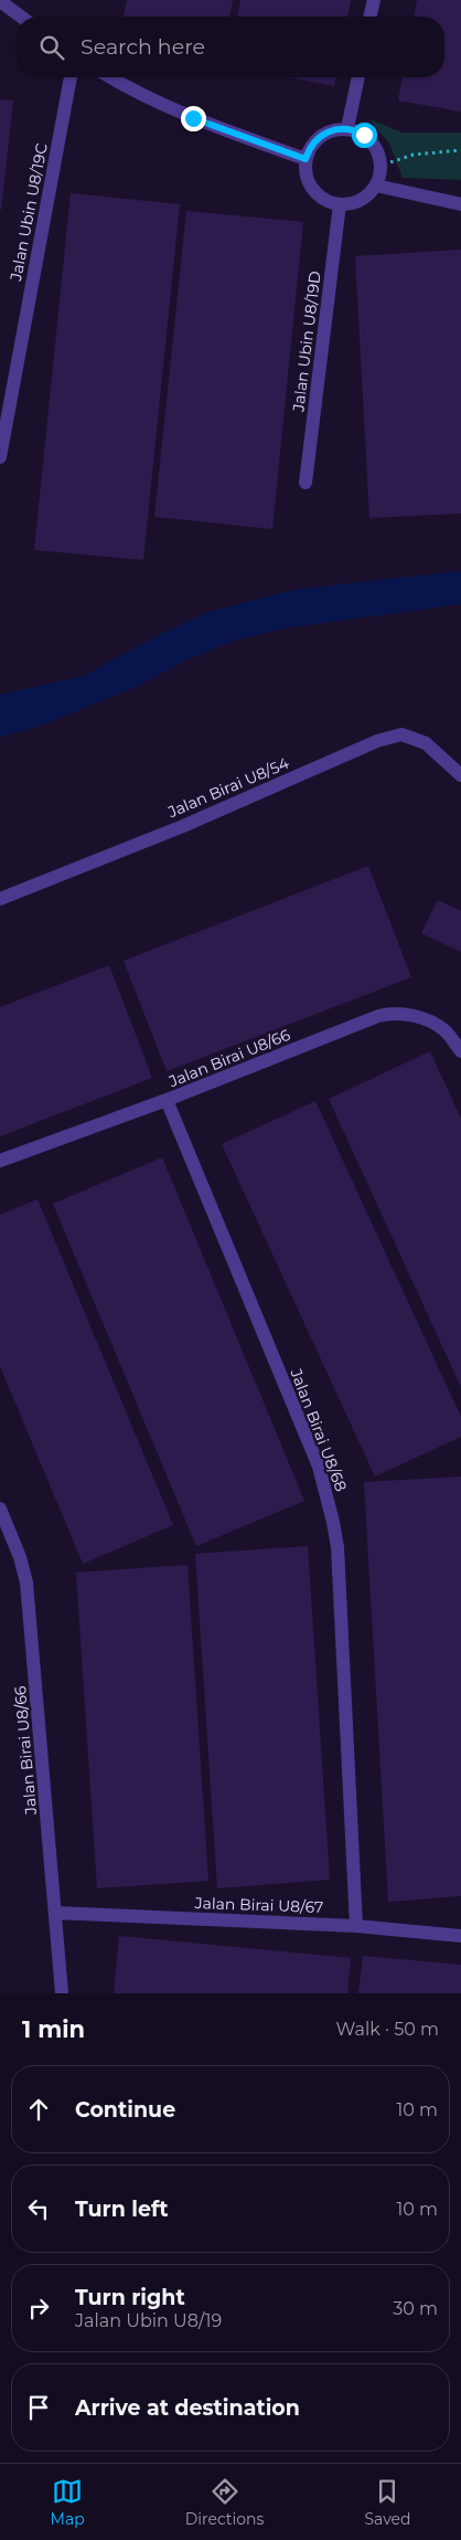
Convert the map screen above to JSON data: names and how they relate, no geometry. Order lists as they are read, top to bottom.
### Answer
{
  "streets": {
    "street": [
      "Jalan Ubin U8/19C",
      "Jalan Ubin U8/19D",
      "Jalan Birai U8/54",
      "Jalan Birai U8/66",
      "Jalan Birai U8/68",
      "Jalan Birai U8/67"
    ]
  },
  "crossings": [
    ["Jalan Birai U8/66", "Jalan Birai U8/68"],
    ["Jalan Birai U8/66", "Jalan Birai U8/67"],
    ["Jalan Birai U8/68", "Jalan Birai U8/67"]
  ],
  "page": {
    "search": "Search here",
    "heading": ["1 min", "Walk · 50 m"],
    "list": [
      ["Continue", "10 m"],
      ["Turn left", "10 m"],
      ["Turn right", "Jalan Ubin U8/19", "30 m"],
      "Arrive at destination"
    ],
    "nav": ["Map", "Directions", "Saved"]
  }
}
